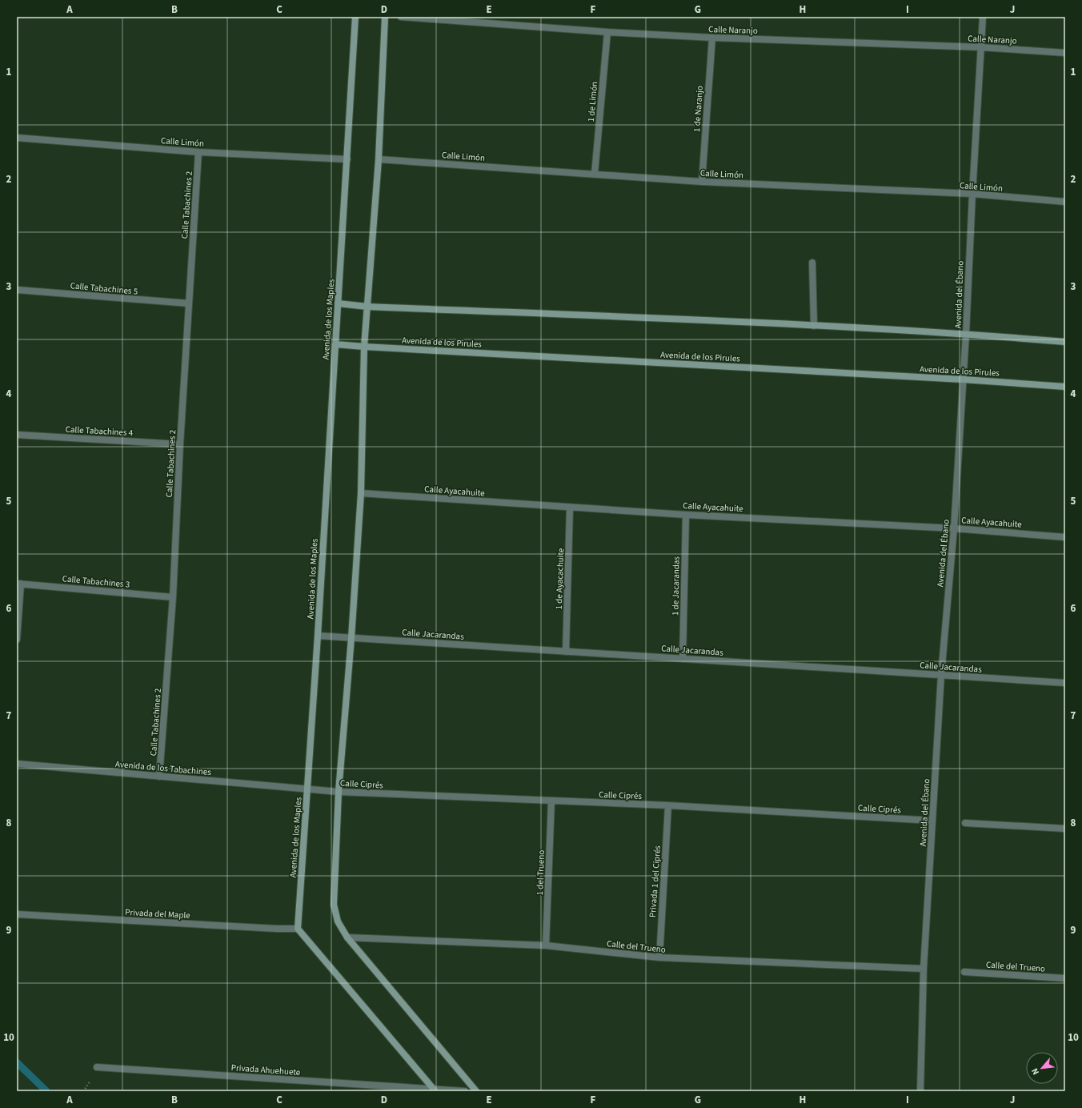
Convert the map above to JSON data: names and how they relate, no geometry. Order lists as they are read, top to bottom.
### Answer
{
  "streets": {
    "street": [
      "Calle Naranjo",
      "1 de Limón",
      "1 de Naranjo",
      "Calle Limón",
      "Calle Tabachines 2",
      "Calle Tabachines 5",
      "Avenida del Ébano",
      "Avenida de los Maples",
      "Avenida de los Pirules",
      "Calle Tabachines 4",
      "Calle Ayacahuite",
      "1 de Ayacachuite",
      "Calle Tabachines 3",
      "1 de Jacarandas",
      "Calle Jacarandas",
      "Avenida de los Tabachines",
      "Calle Ciprés",
      "1 del Trueno",
      "Privada 1 del Ciprés",
      "Privada del Maple",
      "Calle del Trueno",
      "Privada Ahuehuete"
    ]
  },
  "crossings": [
    ["Calle Naranjo", "1 de Limón"],
    ["Calle Naranjo", "1 de Naranjo"],
    ["Calle Naranjo", "Avenida del Ébano"],
    ["1 de Limón", "Calle Limón"],
    ["1 de Naranjo", "Calle Limón"],
    ["Calle Limón", "Calle Tabachines 2"],
    ["Calle Limón", "Avenida del Ébano"],
    ["Calle Limón", "Avenida de los Maples"],
    ["Calle Tabachines 2", "Calle Tabachines 5"],
    ["Calle Tabachines 2", "Calle Tabachines 4"],
    ["Calle Tabachines 2", "Calle Tabachines 3"],
    ["Calle Tabachines 2", "Avenida de los Tabachines"],
    ["Avenida del Ébano", "Avenida de los Pirules"],
    ["Avenida del Ébano", "Calle Ayacahuite"],
    ["Avenida del Ébano", "Calle Jacarandas"],
    ["Avenida del Ébano", "Calle Ciprés"],
    ["Avenida del Ébano", "Calle del Trueno"],
    ["Avenida de los Maples", "Avenida de los Pirules"],
    ["Avenida de los Maples", "Calle Jacarandas"],
    ["Avenida de los Maples", "Avenida de los Tabachines"],
    ["Avenida de los Maples", "Calle Ciprés"],
    ["Avenida de los Maples", "Privada del Maple"],
    ["Calle Ayacahuite", "1 de Ayacachuite"],
    ["Calle Ayacahuite", "1 de Jacarandas"],
    ["1 de Ayacachuite", "Calle Jacarandas"],
    ["1 de Jacarandas", "Calle Jacarandas"],
    ["Avenida de los Tabachines", "Calle Ciprés"],
    ["Calle Ciprés", "1 del Trueno"],
    ["Calle Ciprés", "Privada 1 del Ciprés"],
    ["1 del Trueno", "Calle del Trueno"],
    ["Privada 1 del Ciprés", "Calle del Trueno"]
  ],
  "north": "bottom left",
  "grid": {
    "columns": [
      "A",
      "B",
      "C",
      "D",
      "E",
      "F",
      "G",
      "H",
      "I",
      "J"
    ],
    "rows": [
      "1",
      "2",
      "3",
      "4",
      "5",
      "6",
      "7",
      "8",
      "9",
      "10"
    ]
  }
}
